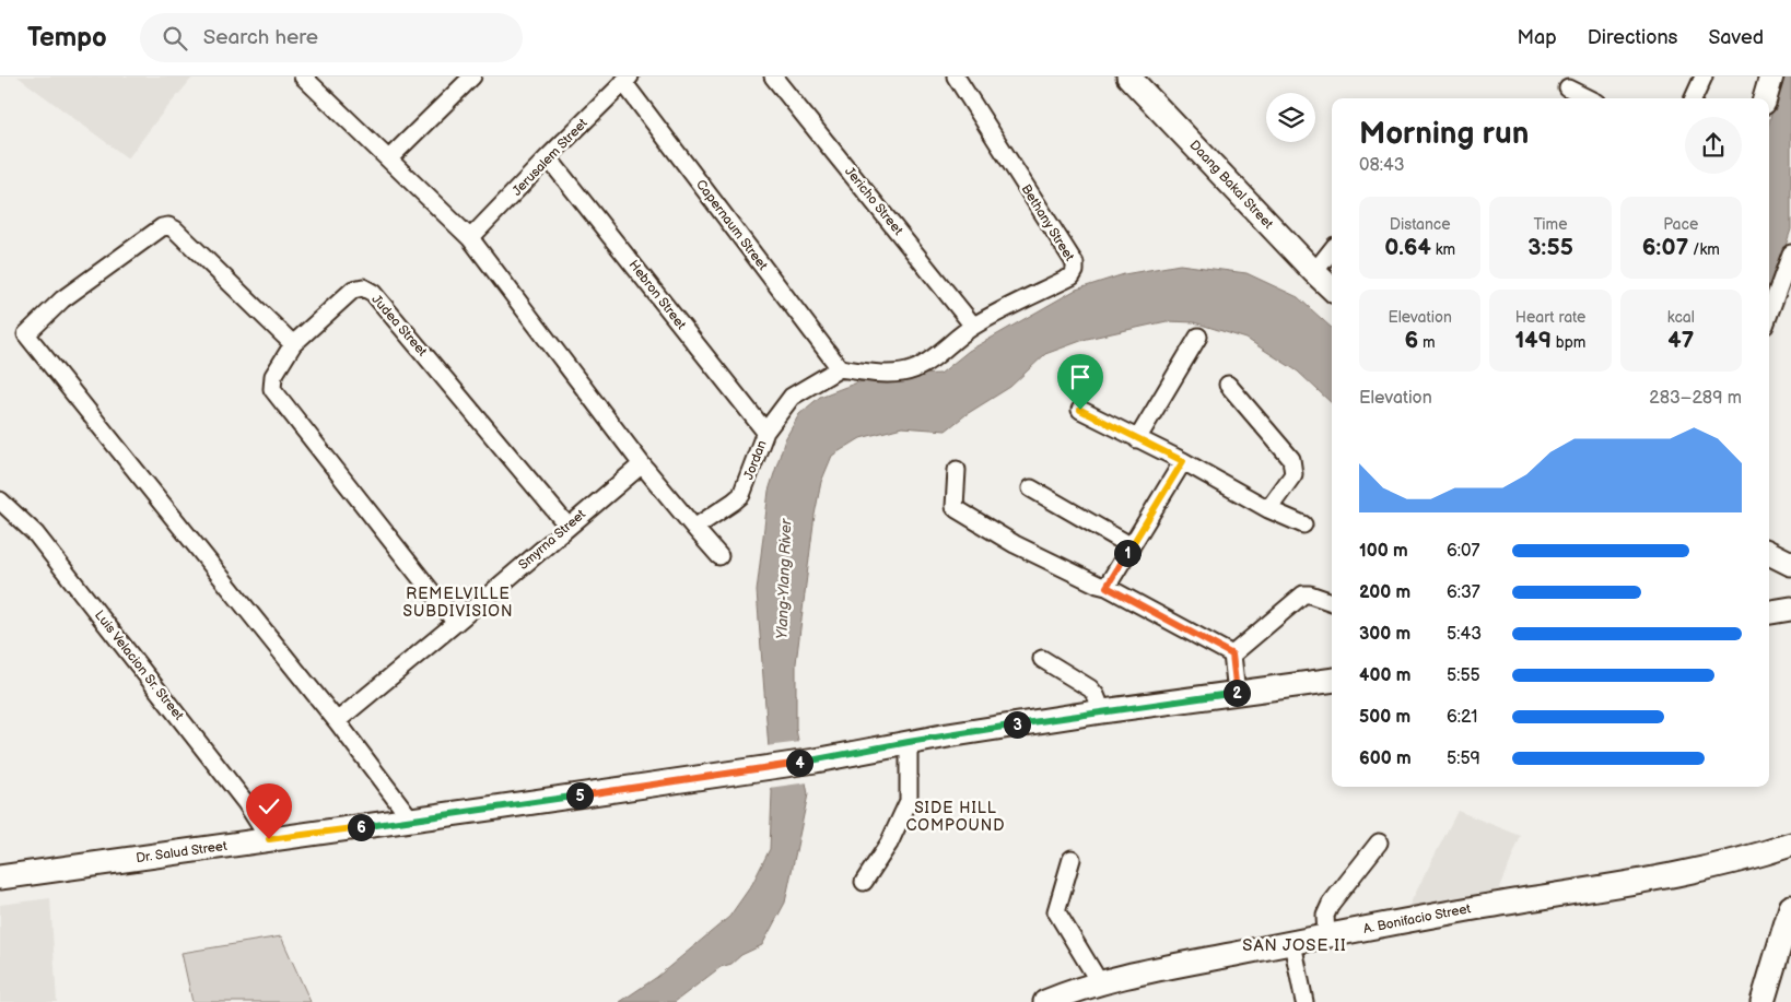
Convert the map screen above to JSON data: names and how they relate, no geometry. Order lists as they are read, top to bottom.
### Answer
{
  "streets": {
    "main road": ["Daang Bakal Street", "Dr. Salud Street", "A. Bonifacio Street"],
    "street": [
      "Jerusalem Street",
      "Jericho Street",
      "Bethany Street",
      "Capernaum Street",
      "Hebron Street",
      "Judea Street",
      "Jordan",
      "Smyrna Street",
      "Luis Velacion Sr. Street"
    ]
  },
  "crossings": [
    ["Jerusalem Street", "Capernaum Street"],
    ["Jerusalem Street", "Hebron Street"],
    ["Jericho Street", "Bethany Street"],
    ["Bethany Street", "Capernaum Street"],
    ["Bethany Street", "Jordan"],
    ["Capernaum Street", "Jordan"],
    ["Hebron Street", "Jordan"],
    ["Judea Street", "Smyrna Street"],
    ["Luis Velacion Sr. Street", "Dr. Salud Street"]
  ],
  "districts": ["REMELVILLE SUBDIVISION", "SIDE HILL COMPOUND", "SAN JOSE II"],
  "water": ["Ylang-Ylang River"],
  "page": {
    "header": "Tempo",
    "search": "Search here",
    "nav": ["Map", "Directions", "Saved"],
    "heading": ["Morning run", "08:43"],
    "stats": [
      ["Distance", "0.64 km"],
      ["Time", "3:55"],
      ["Pace", "6:07 /km"],
      ["Elevation", "6 m"],
      ["Heart rate", "149 bpm"],
      ["kcal", "47"]
    ],
    "chart": ["Elevation", "283–289 m"],
    "list": [
      {
        "name": "100 m",
        "note": "6:07"
      },
      {
        "name": "200 m",
        "note": "6:37"
      },
      {
        "name": "300 m",
        "note": "5:43"
      },
      {
        "name": "400 m",
        "note": "5:55"
      },
      {
        "name": "500 m",
        "note": "6:21"
      },
      {
        "name": "600 m",
        "note": "5:59"
      }
    ],
    "pins": [
      "1",
      "2",
      "3",
      "4",
      "5",
      "6"
    ]
  }
}
